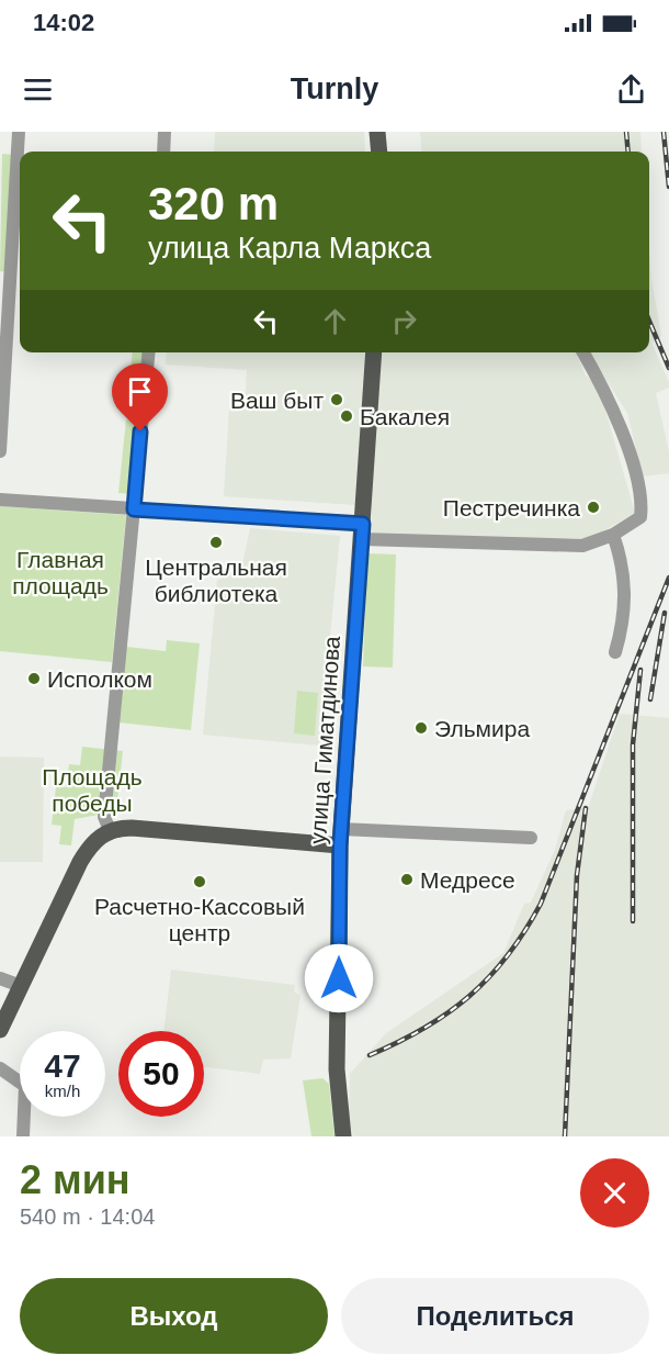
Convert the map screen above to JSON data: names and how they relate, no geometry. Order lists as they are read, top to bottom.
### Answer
{
  "streets": {
    "main road": ["улица Гиматдинова"]
  },
  "parks": ["Главная площадь", "Площадь победы"],
  "places": [
    "Ваш быт",
    "Бакалея",
    "Пестречинка",
    "Центральная библиотека",
    "Исполком",
    "Эльмира",
    "Медресе",
    "Расчетно-Кассовый центр"
  ],
  "page": {
    "status": "14:02",
    "header": "Turnly",
    "turn": ["320 m", "улица Карла Маркса"],
    "speed": "47 km/h",
    "limit": "50",
    "heading": ["2 мин", "540 m · 14:04"],
    "buttons": ["Выход", "Поделиться"]
  }
}
